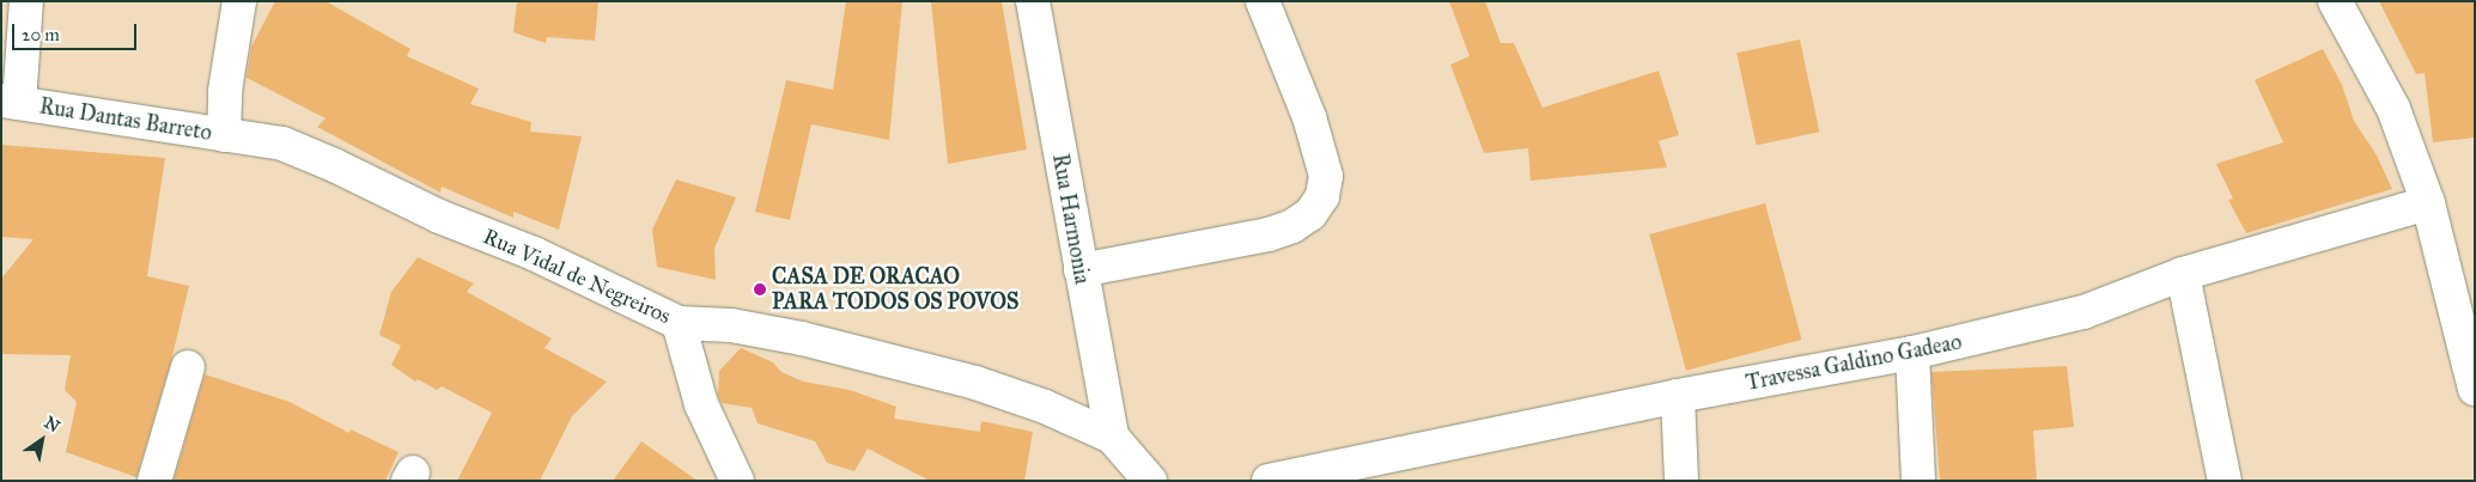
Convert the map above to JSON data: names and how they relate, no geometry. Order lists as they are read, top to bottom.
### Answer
{
  "streets": {
    "street": [
      "Rua Dantas Barreto",
      "Rua Harmonia",
      "Rua Vidal de Negreiros",
      "Travessa Galdino Gadeao"
    ]
  },
  "crossings": [
    ["Rua Dantas Barreto", "Rua Vidal de Negreiros"],
    ["Rua Harmonia", "Rua Vidal de Negreiros"]
  ],
  "places": ["CASA DE ORACAO PARA TODOS OS POVOS"],
  "scale_bar": "20 m",
  "north": "top right"
}
